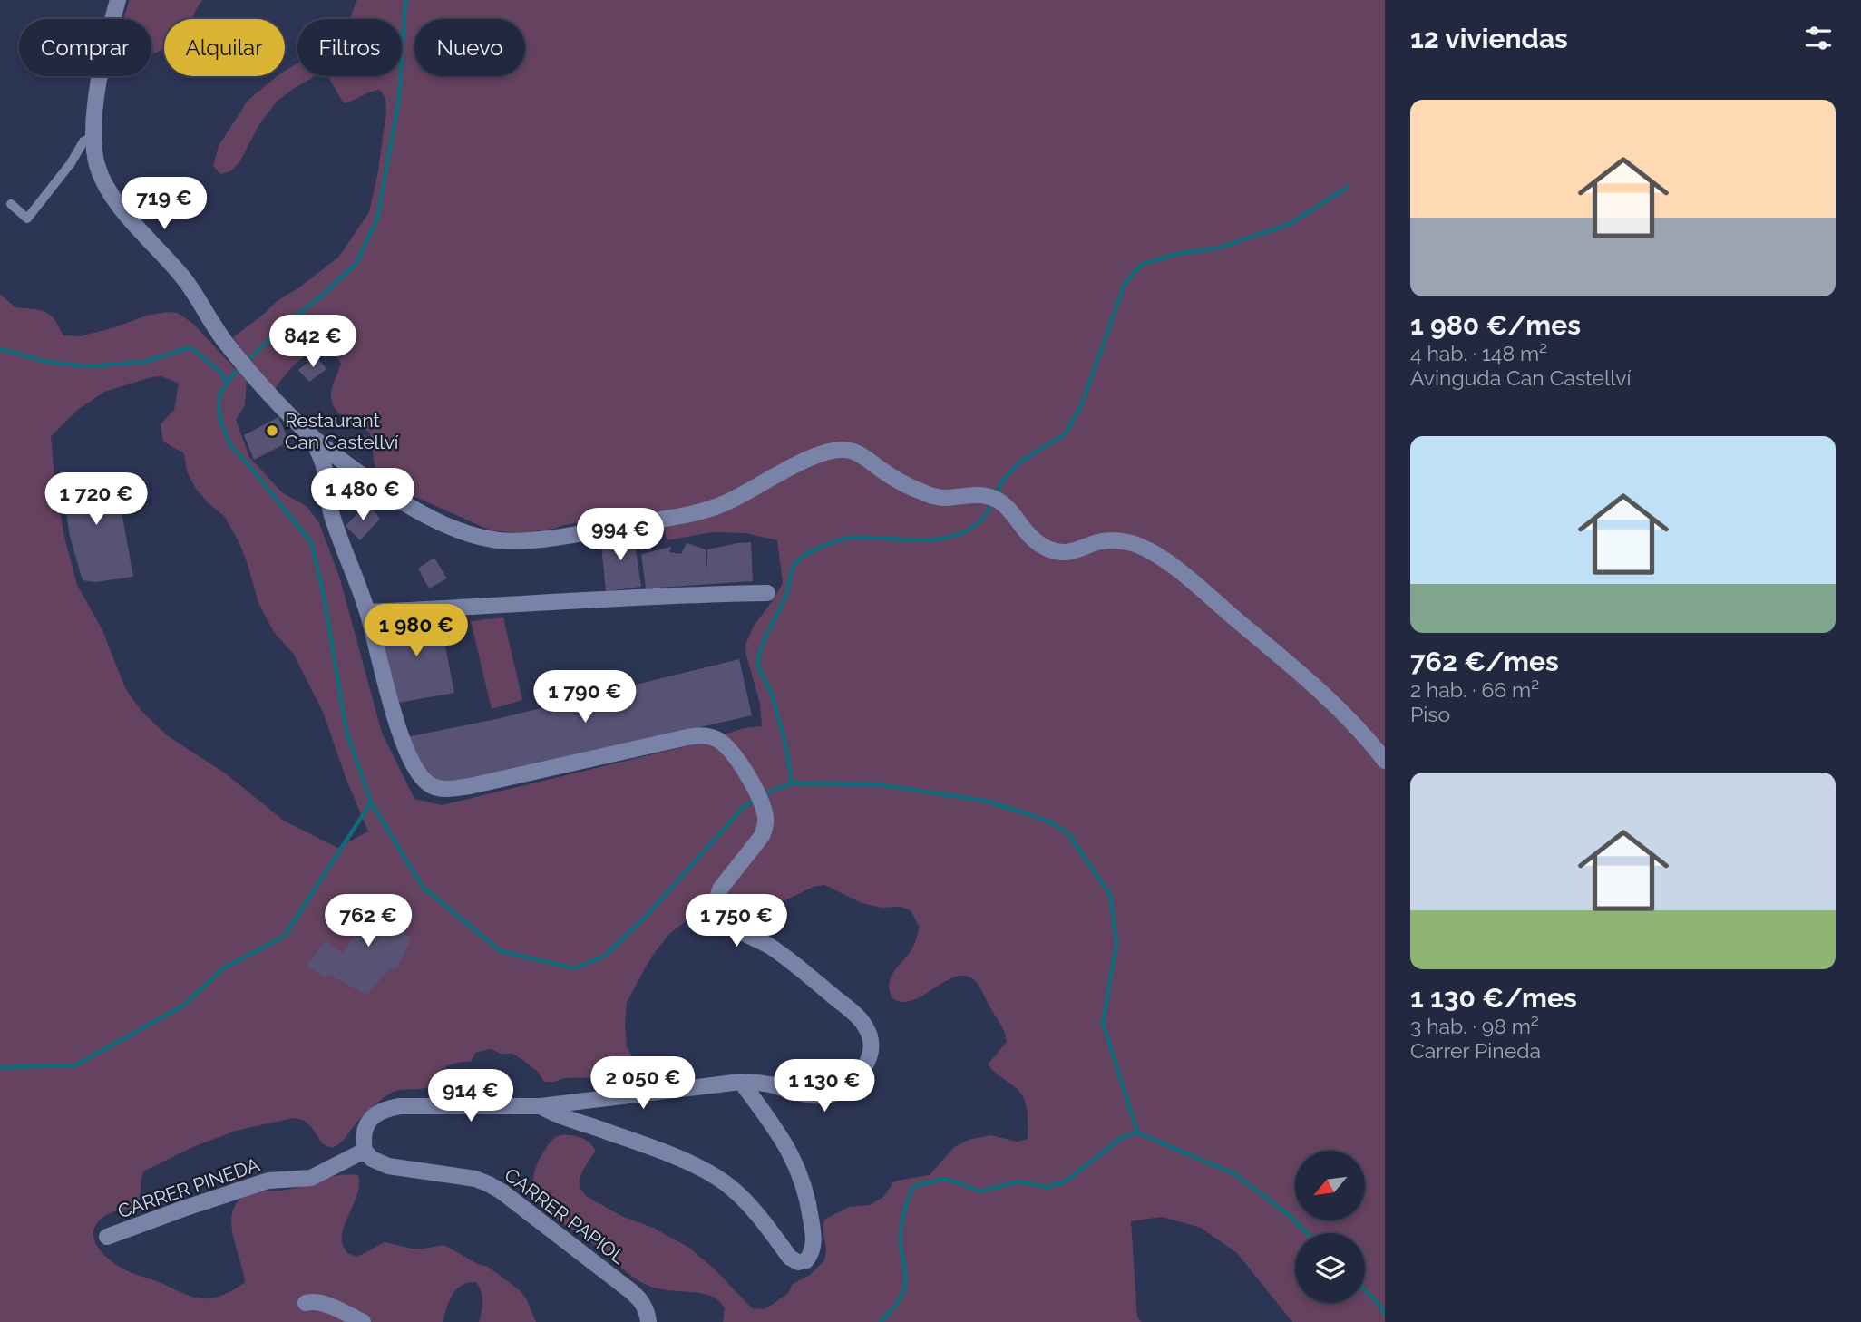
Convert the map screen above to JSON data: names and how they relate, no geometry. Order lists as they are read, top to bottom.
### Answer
{
  "streets": {
    "street": ["CARRER PINEDA", "CARRER PAPIOL"]
  },
  "crossings": [
    ["CARRER PINEDA", "CARRER PAPIOL"]
  ],
  "places": ["Restaurant Can Castellví"],
  "north": "bottom left",
  "page": {
    "heading": "12 viviendas",
    "chip": [
      "Comprar",
      "Alquilar",
      "Filtros",
      "Nuevo"
    ],
    "list": [
      {
        "name": "1 980 €/mes",
        "note": "4 hab. · 148 m² · Avinguda Can Castellví"
      },
      {
        "name": "762 €/mes",
        "note": "2 hab. · 66 m² · Piso"
      },
      {
        "name": "1 130 €/mes",
        "note": "3 hab. · 98 m² · Carrer Pineda"
      }
    ],
    "price": [
      "719 €",
      "842 €",
      "1 480 €",
      "1 720 €",
      "994 €",
      "1 980 €",
      "1 790 €",
      "762 €",
      "1 750 €",
      "2 050 €",
      "1 130 €",
      "914 €"
    ]
  }
}
